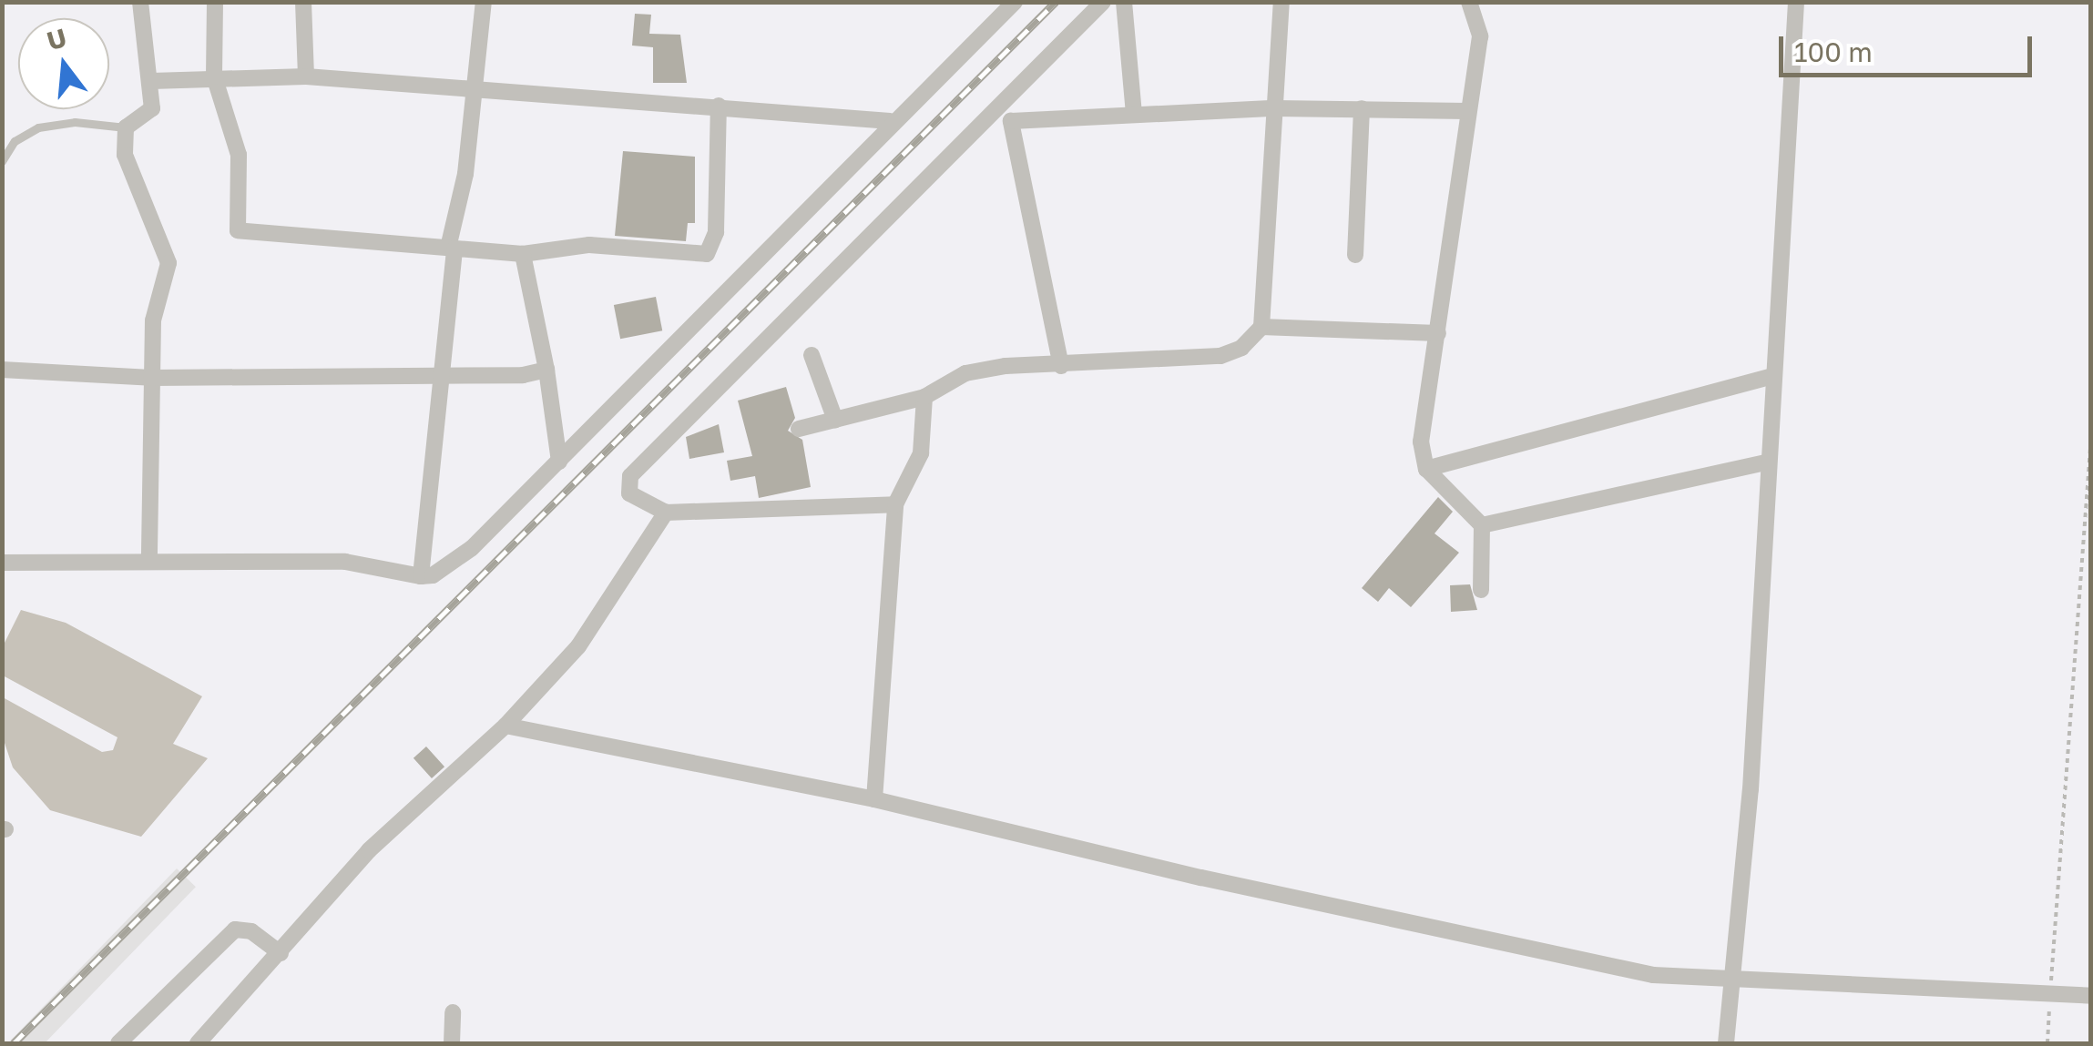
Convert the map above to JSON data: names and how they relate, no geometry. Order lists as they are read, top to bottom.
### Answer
{
  "scale_bar": "100 m",
  "north": "top"
}
